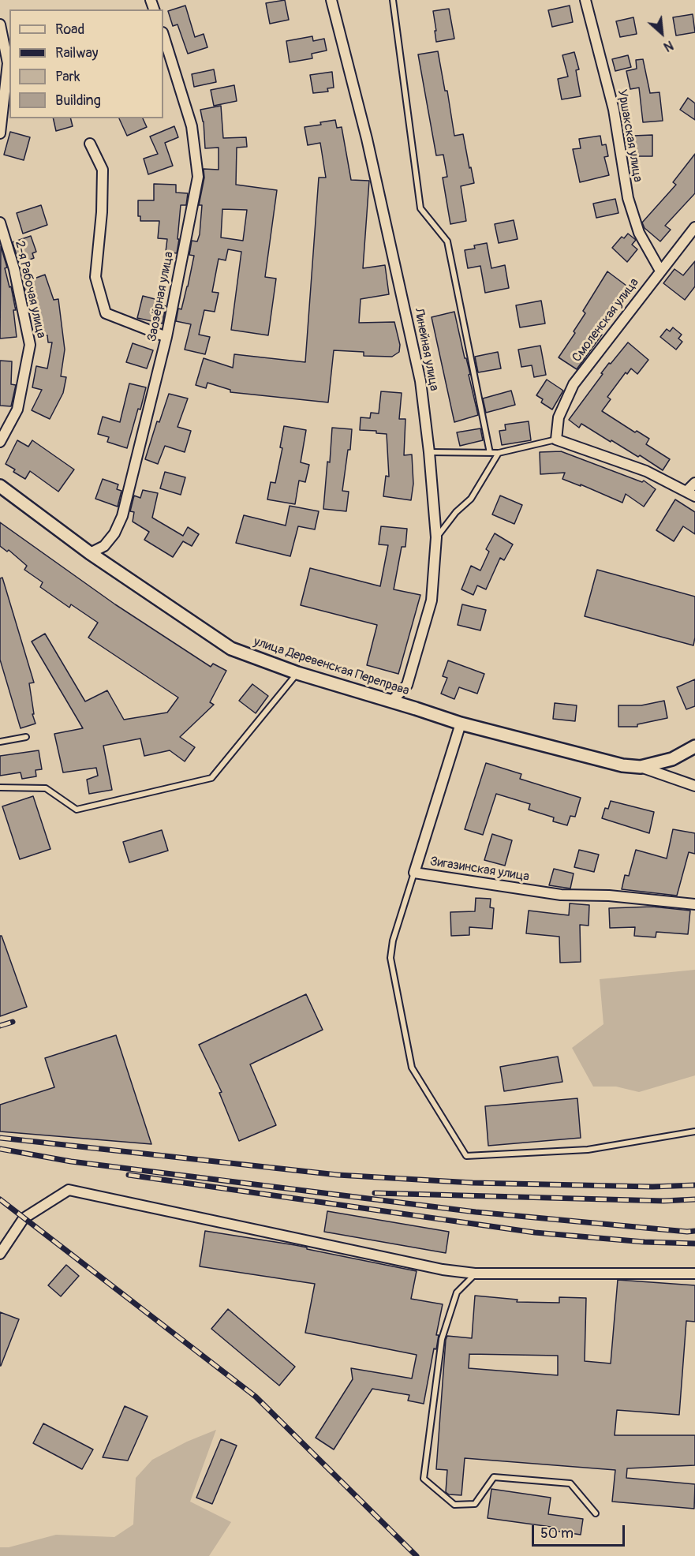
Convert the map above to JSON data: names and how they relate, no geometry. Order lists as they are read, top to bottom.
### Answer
{
  "streets": {
    "street": [
      "Уршакская улица",
      "2-я Рабочая улица",
      "Заозёрная улица",
      "Смоленская улица",
      "Линейная улица",
      "улица Деревенская Переправа",
      "Зигазинская улица"
    ]
  },
  "crossings": [
    ["Уршакская улица", "Смоленская улица"],
    ["Заозёрная улица", "улица Деревенская Переправа"],
    ["Линейная улица", "улица Деревенская Переправа"],
    ["улица Деревенская Переправа", "Зигазинская улица"]
  ],
  "legend": [
    "Road",
    "Railway",
    "Park",
    "Building"
  ],
  "scale_bar": "50 m",
  "north": "bottom right"
}
